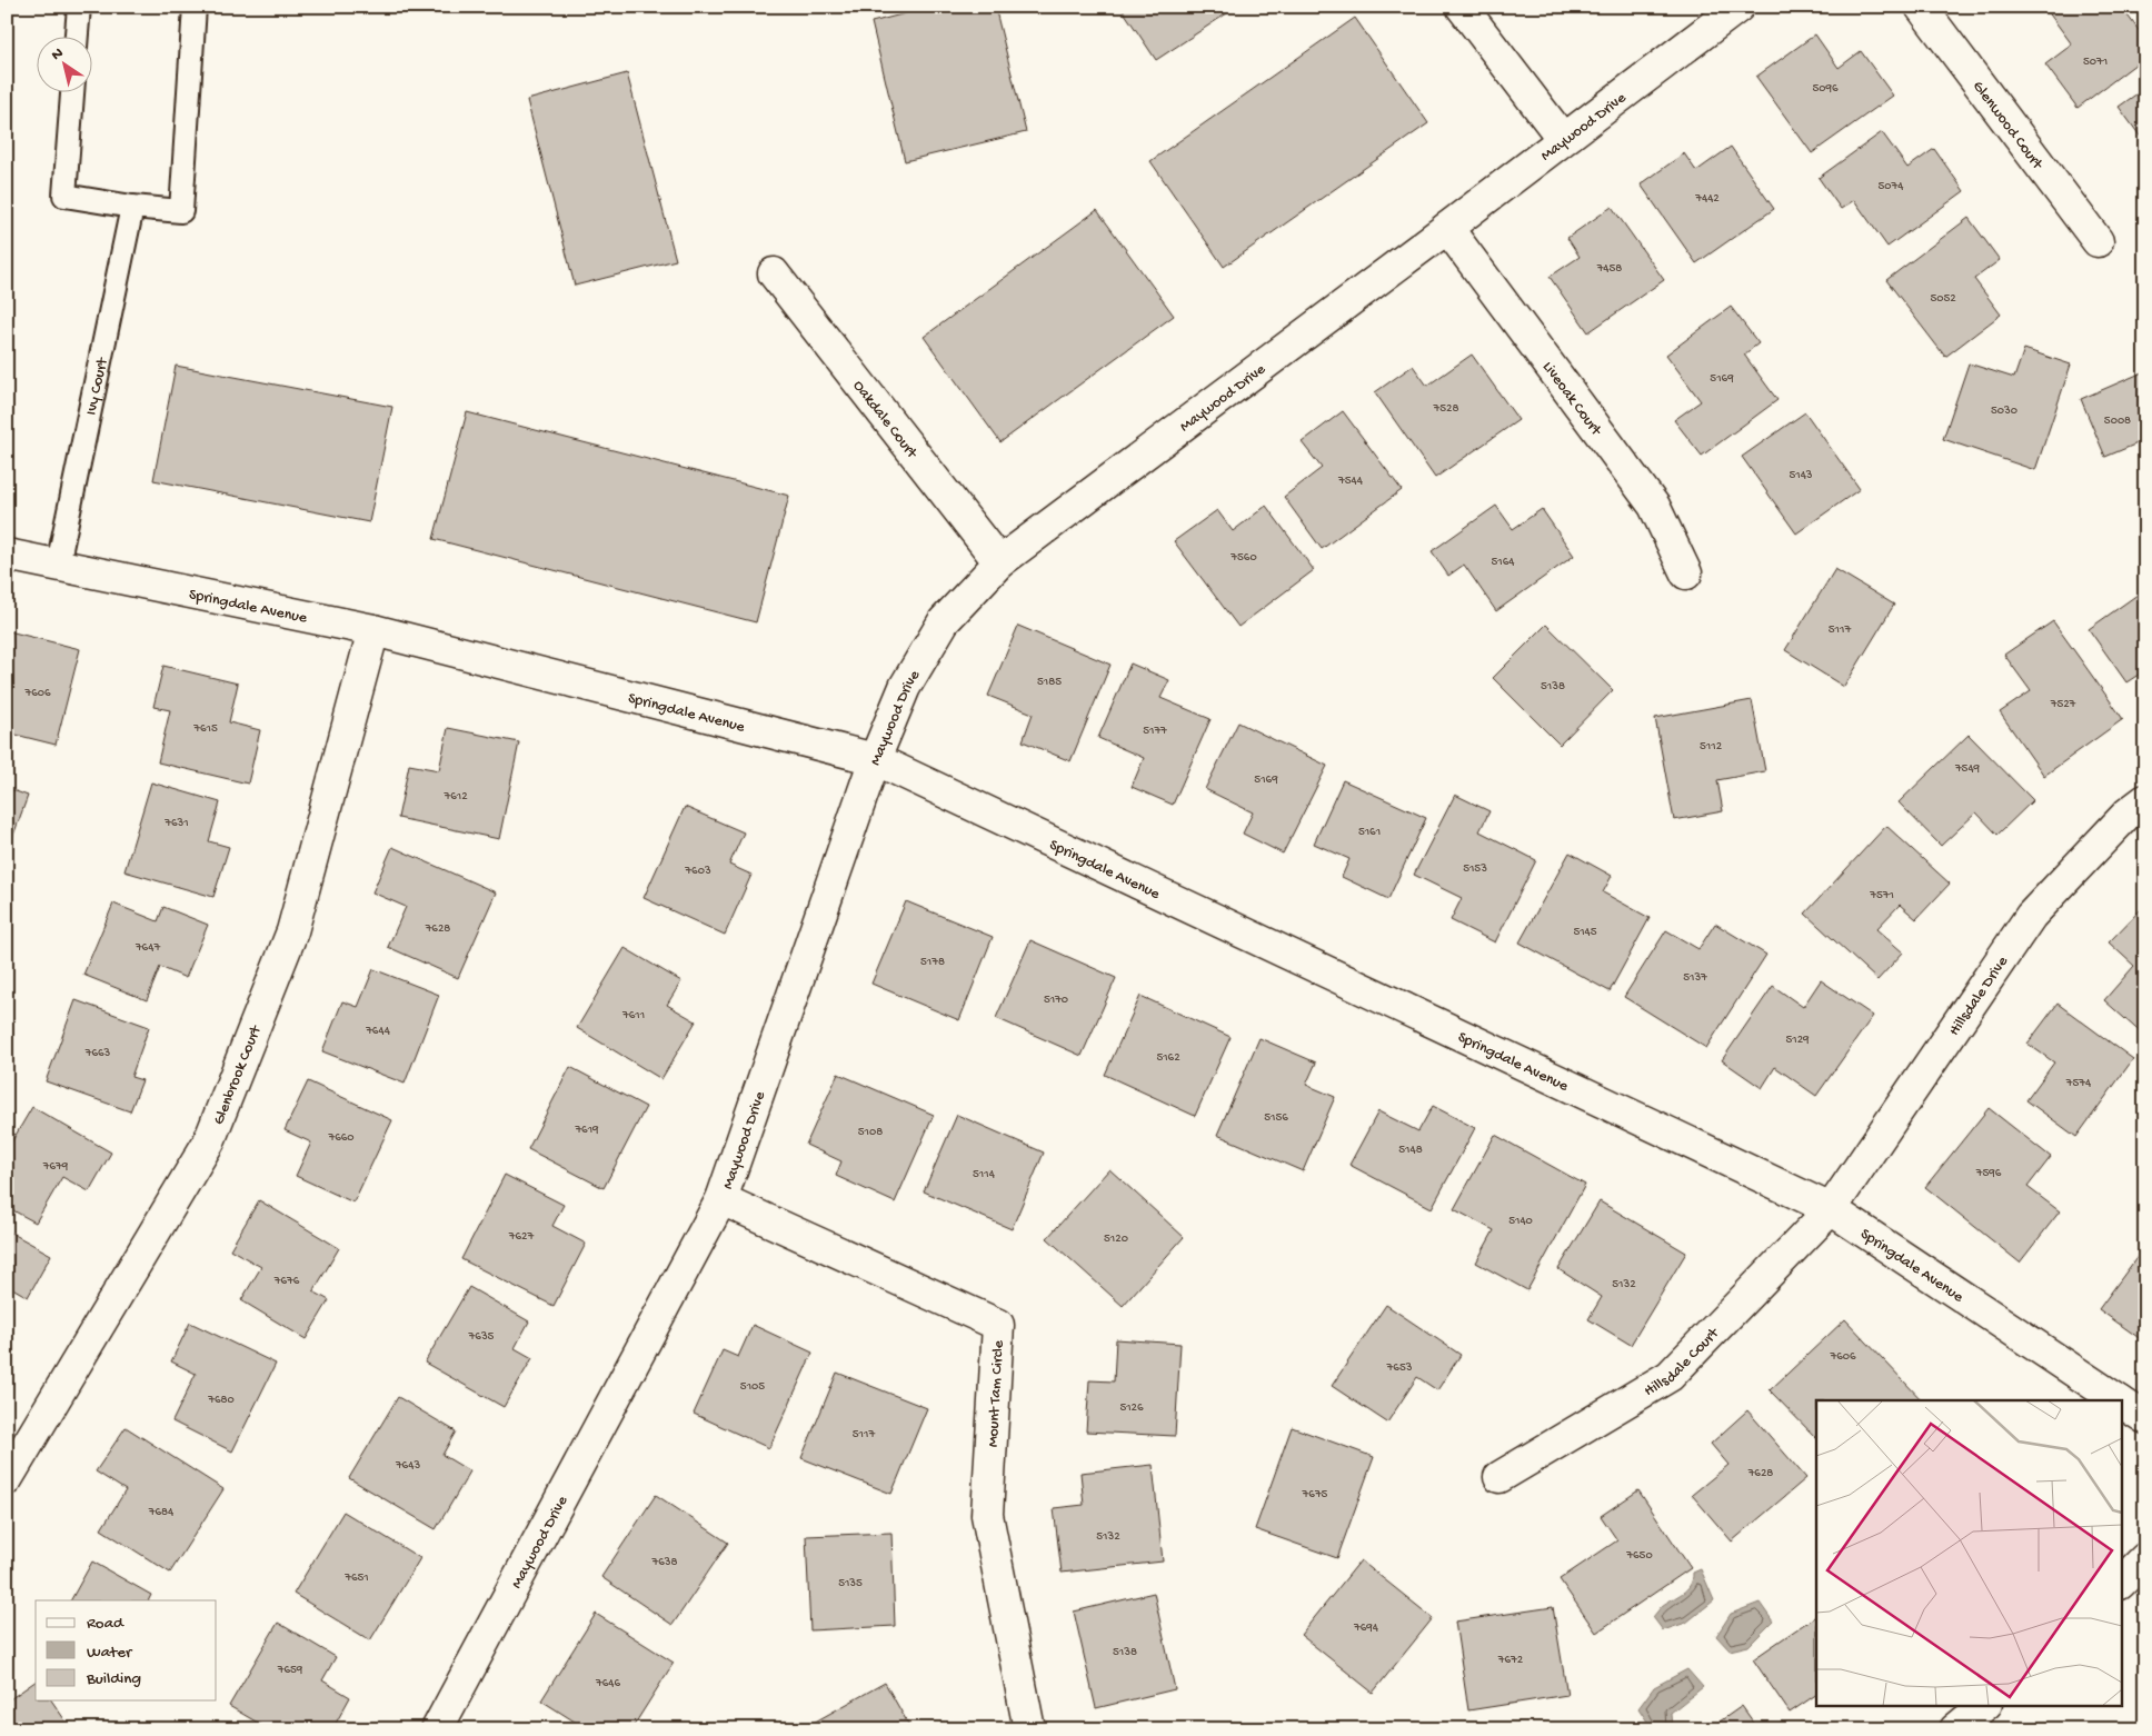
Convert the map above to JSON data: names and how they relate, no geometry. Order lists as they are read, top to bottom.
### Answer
{
  "streets": {
    "street": [
      "Glenwood Court",
      "Maywood Drive",
      "Liveoak Court",
      "Oakdale Court",
      "Springdale Avenue",
      "Hillsdale Drive",
      "Glenbrook Court",
      "Hillsdale Court",
      "Mount Tam Circle"
    ],
    "lane": ["Ivy Court"]
  },
  "crossings": [
    ["Maywood Drive", "Liveoak Court"],
    ["Maywood Drive", "Oakdale Court"],
    ["Maywood Drive", "Springdale Avenue"],
    ["Maywood Drive", "Mount Tam Circle"],
    ["Ivy Court", "Springdale Avenue"],
    ["Springdale Avenue", "Hillsdale Drive"],
    ["Springdale Avenue", "Glenbrook Court"],
    ["Springdale Avenue", "Hillsdale Court"],
    ["Hillsdale Drive", "Hillsdale Court"]
  ],
  "house_numbers": [
    "5071",
    "5096",
    "5074",
    "7442",
    "7458",
    "5052",
    "5169",
    "7528",
    "5030",
    "5008",
    "5143",
    "7544",
    "7560",
    "5164",
    "5117",
    "5185",
    "5138",
    "7606",
    "7527",
    "7615",
    "5177",
    "5112",
    "7549",
    "5169",
    "7612",
    "7631",
    "5161",
    "5153",
    "7603",
    "7571",
    "7628",
    "5145",
    "7647",
    "5178",
    "5137",
    "5170",
    "7611",
    "7644",
    "5129",
    "7663",
    "5162",
    "7574",
    "5156",
    "7619",
    "5108",
    "7660",
    "5148",
    "7679",
    "7596",
    "5114",
    "5140",
    "7627",
    "5120",
    "7676",
    "5132",
    "7635",
    "7606",
    "7653",
    "5105",
    "7680",
    "5126",
    "5117",
    "7643",
    "7628",
    "7675",
    "7684",
    "5132",
    "7650",
    "7638",
    "7651",
    "5135",
    "7694",
    "5138",
    "7672",
    "7659",
    "7646"
  ],
  "legend": ["Road", "Water", "Building"],
  "north": "top left"
}
